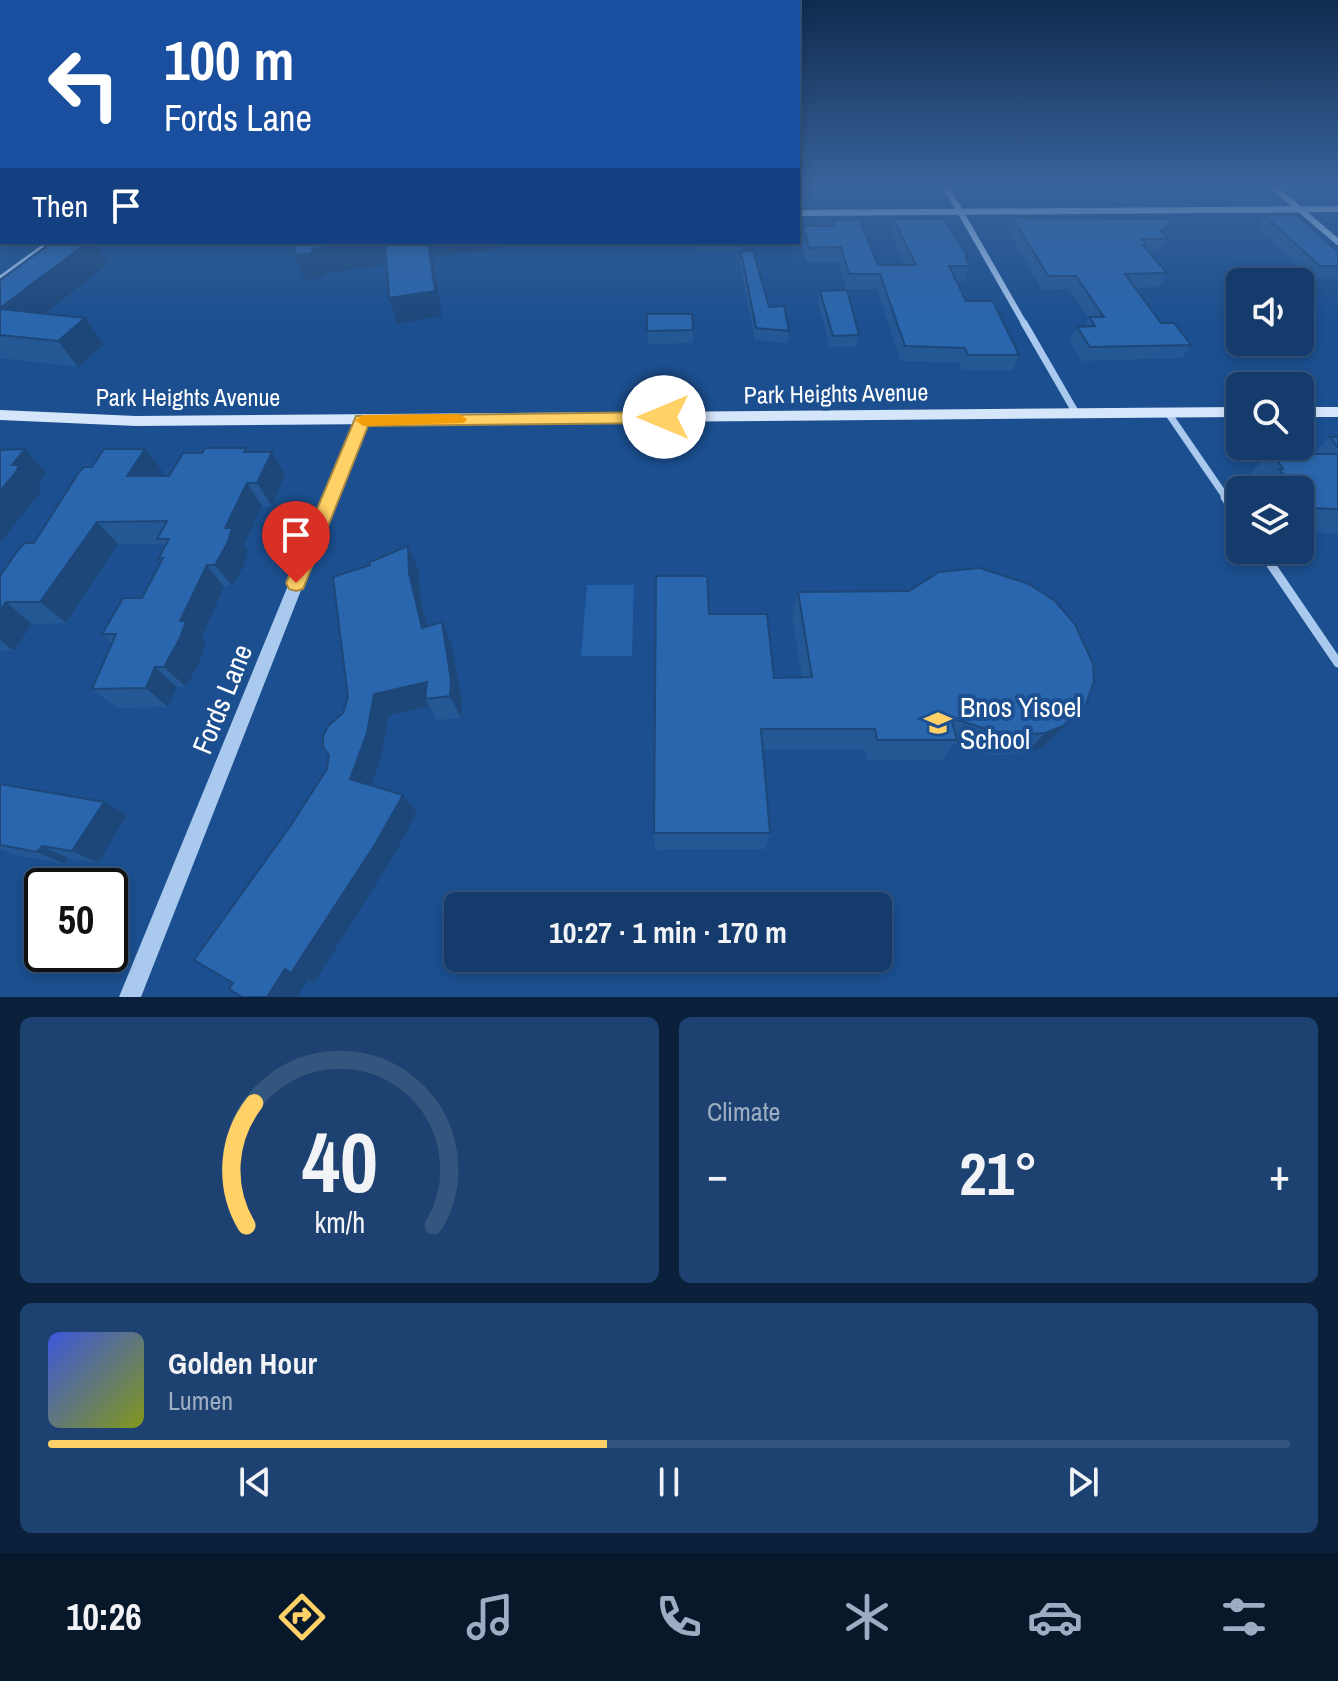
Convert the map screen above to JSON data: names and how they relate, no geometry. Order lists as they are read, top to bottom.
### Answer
{
  "streets": {
    "main road": ["Park Heights Avenue"],
    "street": ["Fords Lane"]
  },
  "crossings": [
    ["Park Heights Avenue", "Fords Lane"]
  ],
  "places": {
    "school or university": ["Bnos Yisoel School"]
  },
  "page": {
    "turn": ["100 m", "Fords Lane"],
    "then": "Then",
    "limit": "50",
    "trip": "10:27 · 1 min · 170 m",
    "tile": "Climate",
    "heat": ["−", "21°", "+"],
    "song": ["Golden Hour", "Lumen"],
    "tabs": "10:26",
    "gauge": ["40", "km/h"]
  }
}
